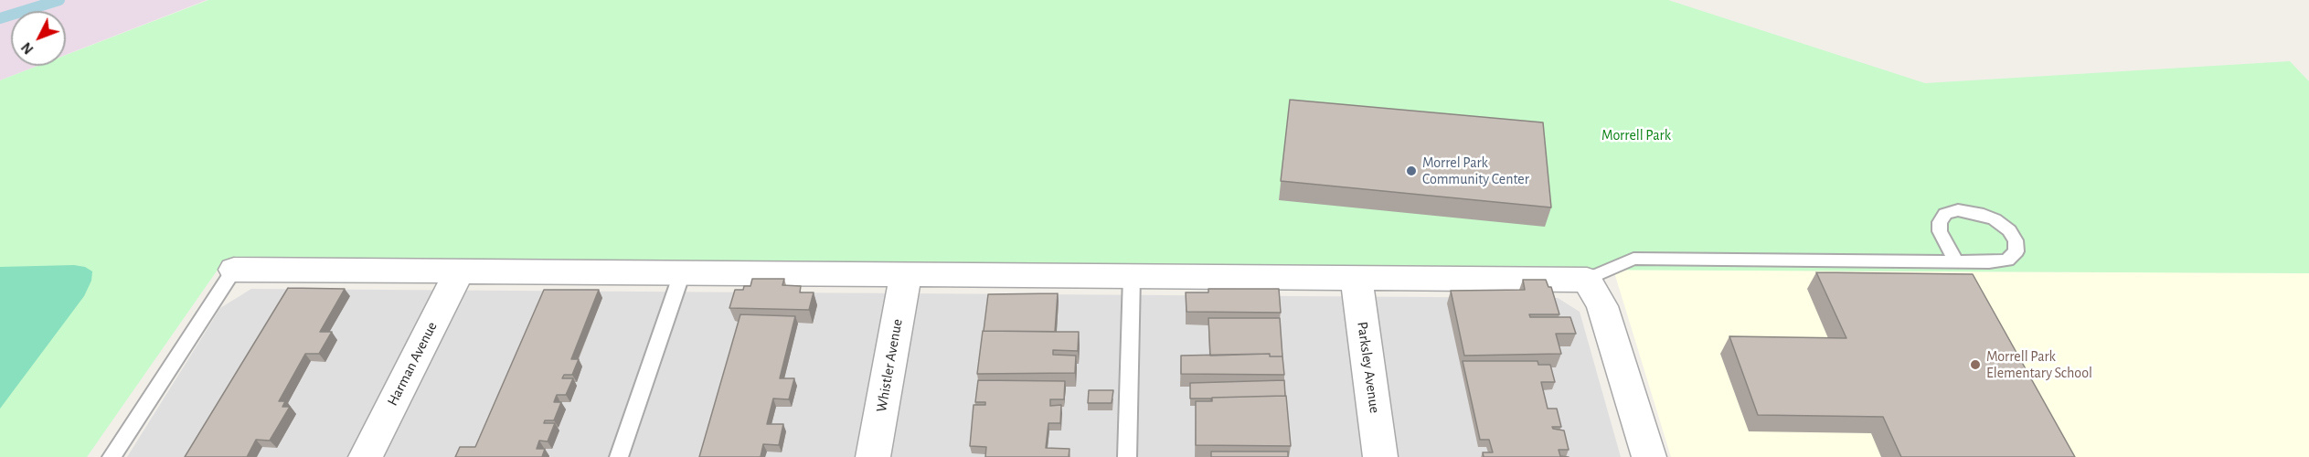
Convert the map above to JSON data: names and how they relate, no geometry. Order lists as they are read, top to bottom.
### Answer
{
  "streets": {
    "street": ["Harman Avenue", "Whistler Avenue", "Parksley Avenue"]
  },
  "parks": ["Morrell Park"],
  "places": ["Morrel Park Community Center", "Morrell Park Elementary School"],
  "north": "bottom left"
}
